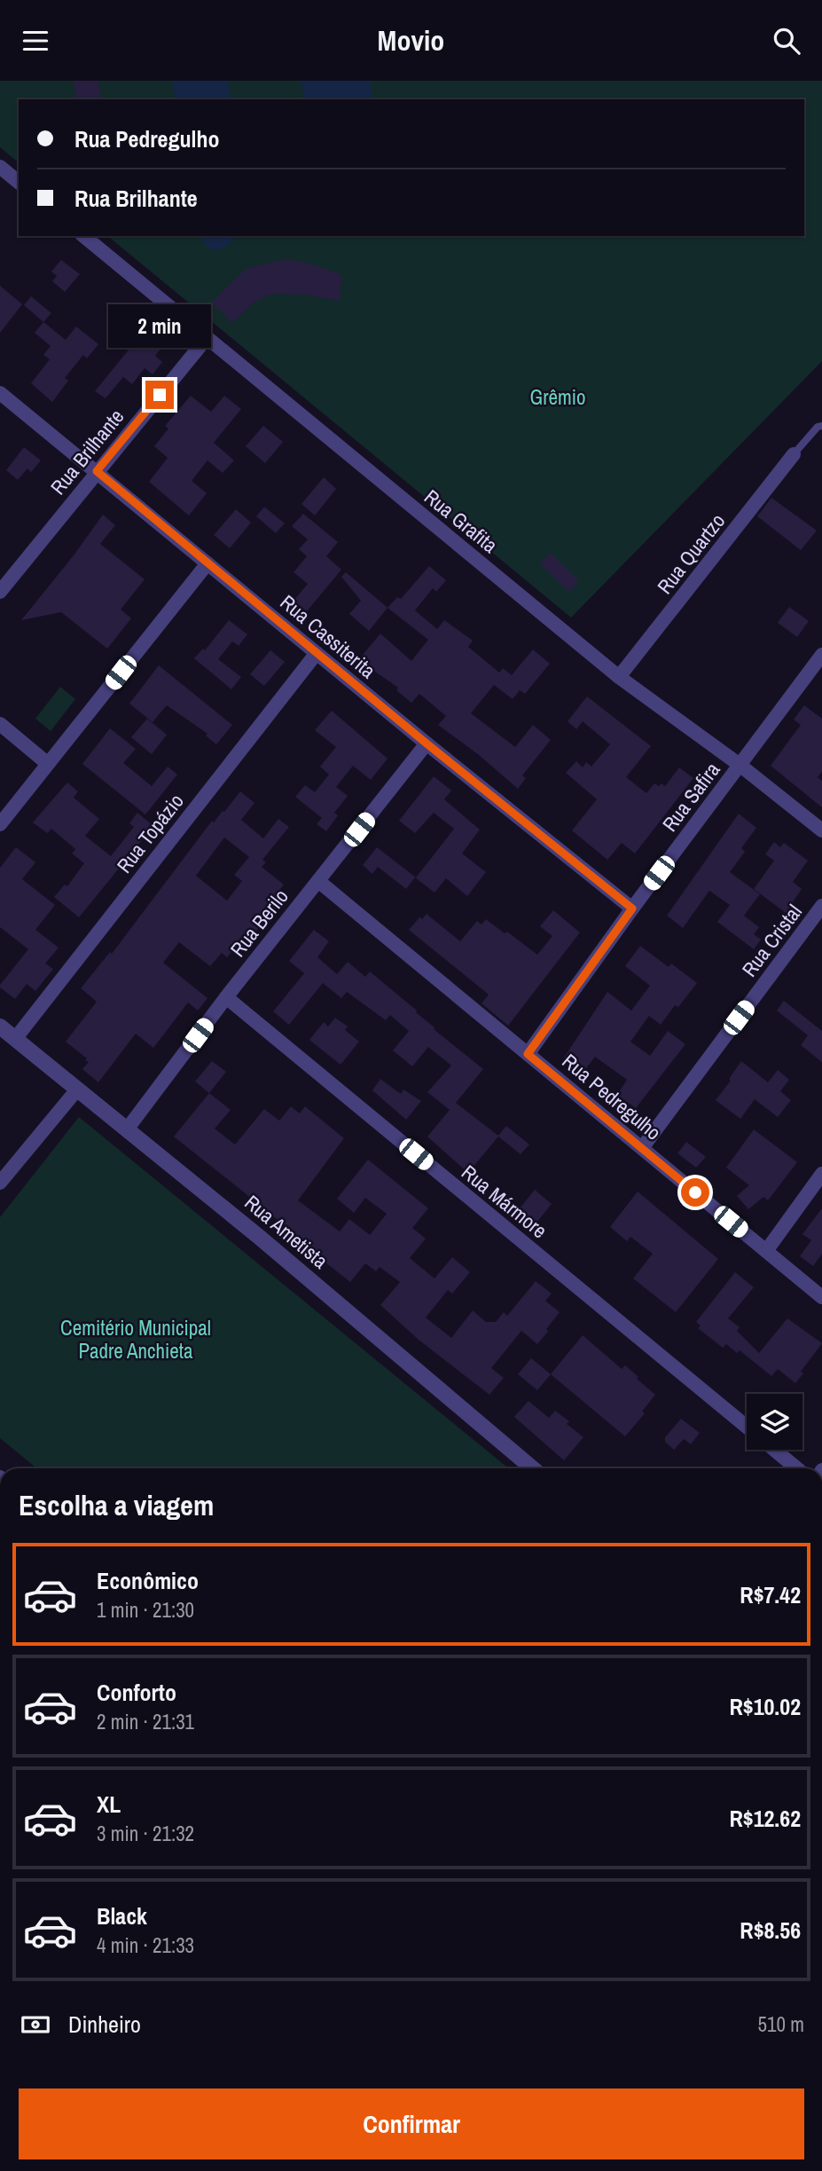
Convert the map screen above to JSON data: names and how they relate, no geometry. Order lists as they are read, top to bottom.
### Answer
{
  "streets": {
    "street": [
      "Rua Brilhante",
      "Rua Grafita",
      "Rua Quartzo",
      "Rua Cassiterita",
      "Rua Safira",
      "Rua Topázio",
      "Rua Berilo",
      "Rua Cristal",
      "Rua Pedregulho",
      "Rua Mármore",
      "Rua Ametista"
    ]
  },
  "crossings": [
    ["Rua Brilhante", "Rua Grafita"],
    ["Rua Brilhante", "Rua Cassiterita"],
    ["Rua Grafita", "Rua Quartzo"],
    ["Rua Grafita", "Rua Safira"],
    ["Rua Cassiterita", "Rua Safira"],
    ["Rua Cassiterita", "Rua Topázio"],
    ["Rua Cassiterita", "Rua Berilo"],
    ["Rua Safira", "Rua Pedregulho"],
    ["Rua Topázio", "Rua Ametista"],
    ["Rua Berilo", "Rua Pedregulho"],
    ["Rua Berilo", "Rua Mármore"],
    ["Rua Berilo", "Rua Ametista"],
    ["Rua Cristal", "Rua Pedregulho"]
  ],
  "parks": ["Grêmio", "Cemitério Municipal Padre Anchieta"],
  "page": {
    "header": "Movio",
    "banner": ["Rua Pedregulho", "Rua Brilhante"],
    "bubble": "2 min",
    "heading": "Escolha a viagem",
    "list": [
      {
        "name": "Econômico",
        "note": "1 min · 21:30",
        "value": "R$7.42"
      },
      {
        "name": "Conforto",
        "note": "2 min · 21:31",
        "value": "R$10.02"
      },
      {
        "name": "XL",
        "note": "3 min · 21:32",
        "value": "R$12.62"
      },
      {
        "name": "Black",
        "note": "4 min · 21:33",
        "value": "R$8.56"
      }
    ],
    "pay": ["Dinheiro", "510 m"],
    "buttons": "Confirmar"
  }
}
